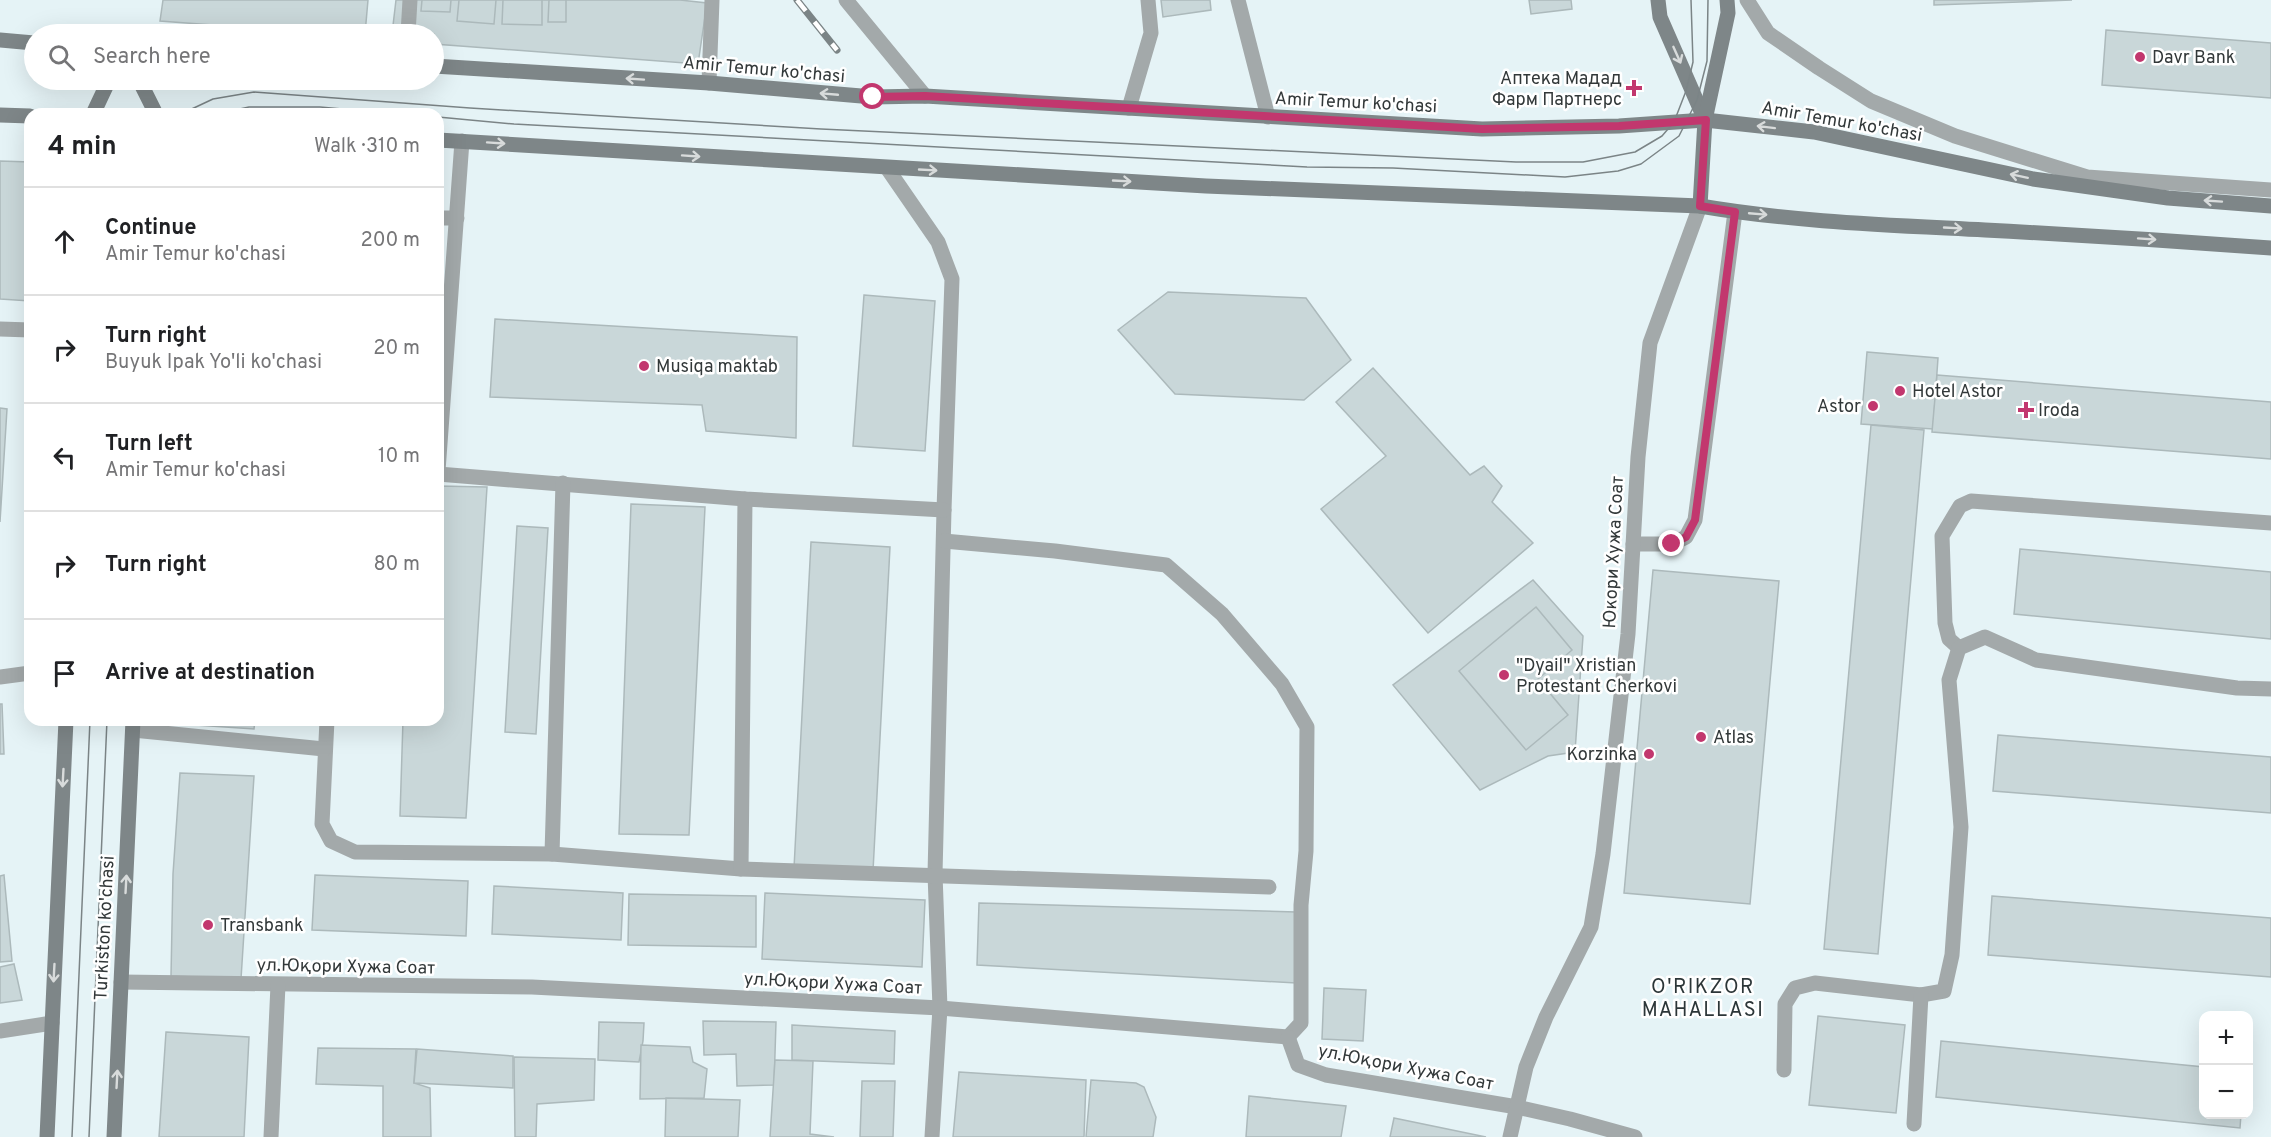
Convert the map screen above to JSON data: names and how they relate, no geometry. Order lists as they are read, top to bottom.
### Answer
{
  "streets": {
    "main road": ["Amir Temur ko'chasi", "Turkiston ko'chasi"],
    "street": ["Юкори Хужа Соат", "ул.Юқори Хужа Соат"]
  },
  "crossings": [
    ["Юкори Хужа Соат", "ул.Юқори Хужа Соат"],
    ["Turkiston ko'chasi", "ул.Юқори Хужа Соат"]
  ],
  "districts": ["O'RIKZOR MAHALLASI"],
  "places": {
    "other": [
      "Davr Bank",
      "Musiqa maktab",
      "Hotel Astor",
      "Astor",
      "\"Dyail\" Xristian Protestant Cherkovi",
      "Atlas",
      "Korzinka",
      "Transbank"
    ],
    "health": ["Аптека Мадад Фарм Партнерс", "Iroda"]
  },
  "page": {
    "search": "Search here",
    "heading": ["4 min", "Walk · 310 m"],
    "list": [
      ["Continue", "Amir Temur ko'chasi", "200 m"],
      ["Turn right", "Buyuk Ipak Yo'li ko'chasi", "20 m"],
      ["Turn left", "Amir Temur ko'chasi", "10 m"],
      ["Turn right", "80 m"],
      "Arrive at destination"
    ],
    "map_buttons": ["+", "−"]
  }
}
